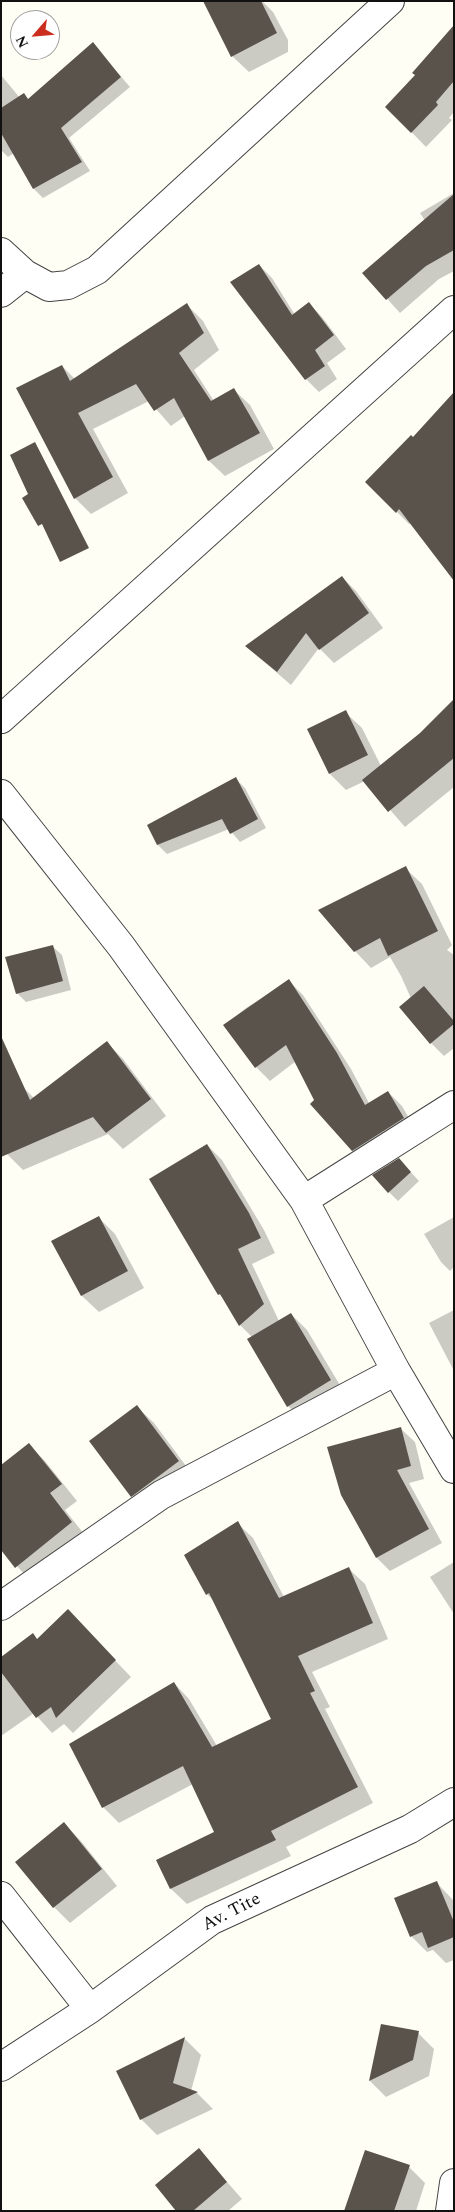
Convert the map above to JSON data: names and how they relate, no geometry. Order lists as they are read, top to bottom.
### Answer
{
  "streets": {
    "street": ["Av. Tite"]
  },
  "north": "bottom left"
}
